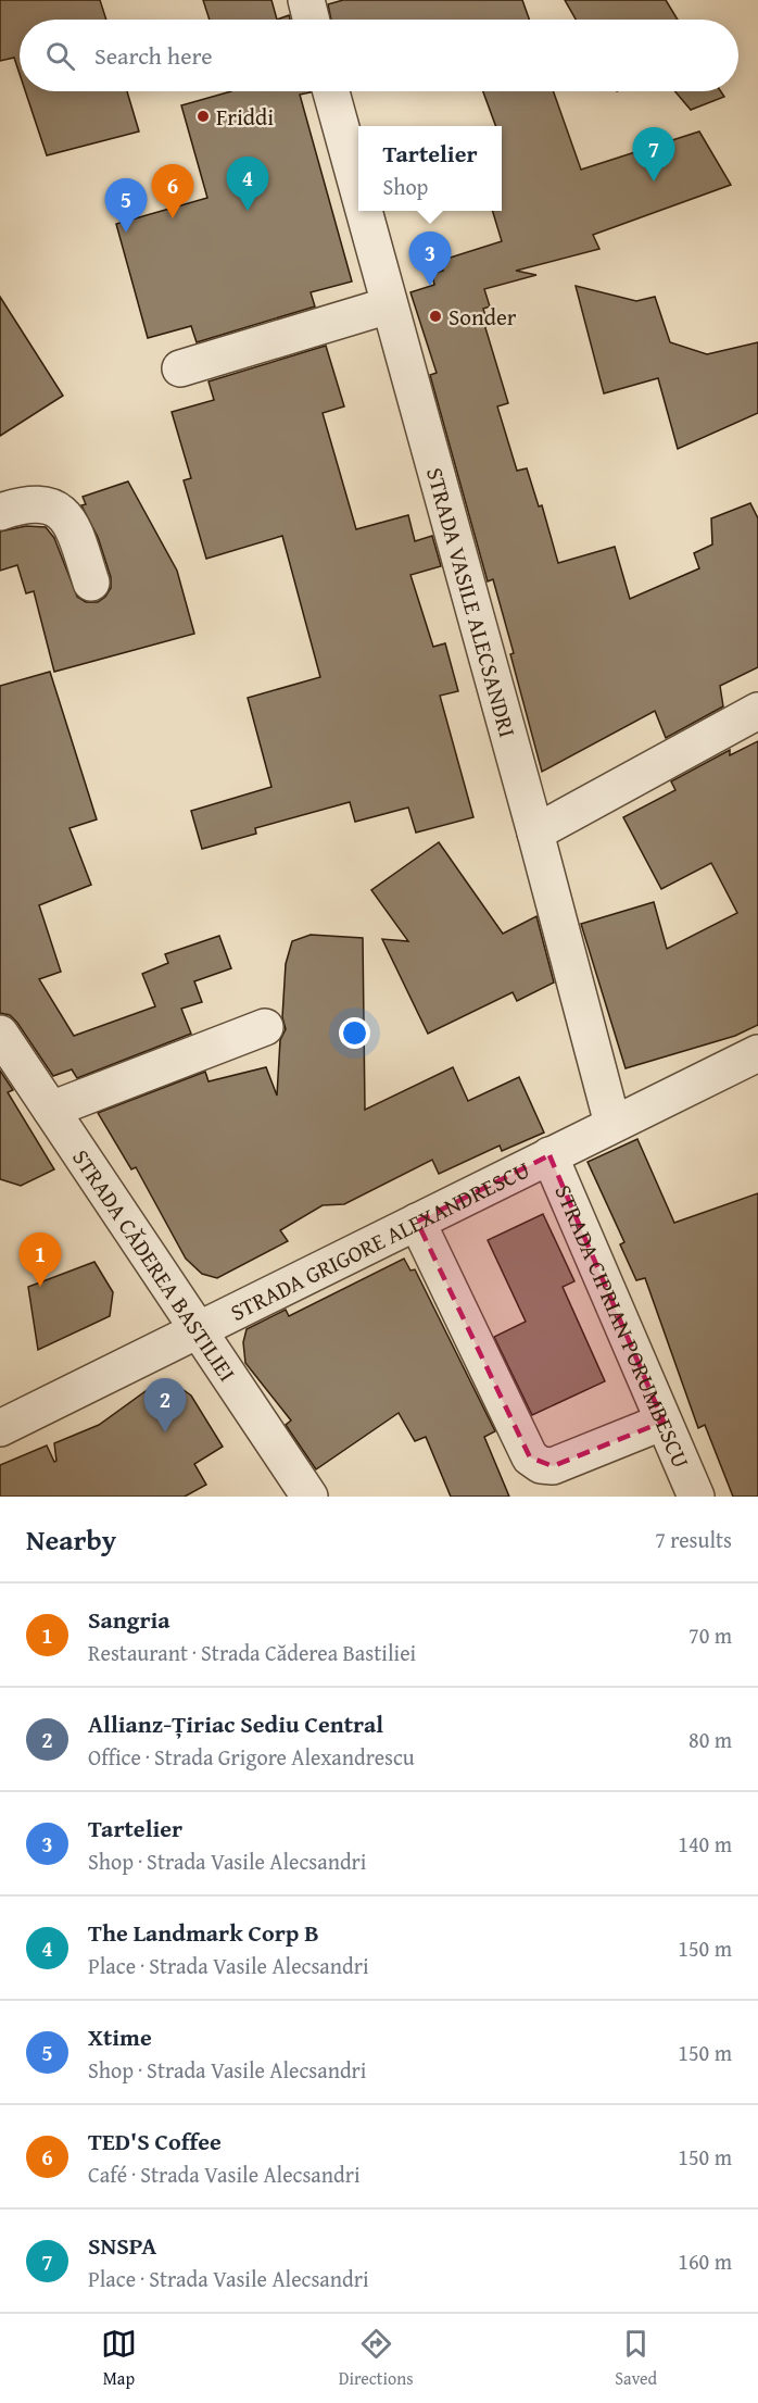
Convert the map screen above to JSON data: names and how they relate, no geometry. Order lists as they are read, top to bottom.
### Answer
{
  "streets": {
    "street": [
      "STRADA VASILE ALECSANDRI",
      "STRADA GRIGORE ALEXANDRESCU",
      "STRADA CĂDEREA BASTILIEI",
      "STRADA CIPRIAN PORUMBESCU"
    ]
  },
  "crossings": [
    ["STRADA VASILE ALECSANDRI", "STRADA GRIGORE ALEXANDRESCU"],
    ["STRADA GRIGORE ALEXANDRESCU", "STRADA CĂDEREA BASTILIEI"],
    ["STRADA GRIGORE ALEXANDRESCU", "STRADA CIPRIAN PORUMBESCU"]
  ],
  "places": ["Friddi", "Sonder"],
  "page": {
    "search": "Search here",
    "popup": ["Tartelier", "Shop"],
    "pins": [
      "7",
      "4",
      "6",
      "5",
      "3",
      "1",
      "2"
    ],
    "heading": ["Nearby", "7 results"],
    "list": [
      {
        "mark": "1",
        "name": "Sangria",
        "note": "Restaurant · Strada Căderea Bastiliei",
        "value": "70 m"
      },
      {
        "mark": "2",
        "name": "Allianz-Țiriac Sediu Central",
        "note": "Office · Strada Grigore Alexandrescu",
        "value": "80 m"
      },
      {
        "mark": "3",
        "name": "Tartelier",
        "note": "Shop · Strada Vasile Alecsandri",
        "value": "140 m"
      },
      {
        "mark": "4",
        "name": "The Landmark Corp B",
        "note": "Place · Strada Vasile Alecsandri",
        "value": "150 m"
      },
      {
        "mark": "5",
        "name": "Xtime",
        "note": "Shop · Strada Vasile Alecsandri",
        "value": "150 m"
      },
      {
        "mark": "6",
        "name": "TED'S Coffee",
        "note": "Café · Strada Vasile Alecsandri",
        "value": "150 m"
      },
      {
        "mark": "7",
        "name": "SNSPA",
        "note": "Place · Strada Vasile Alecsandri",
        "value": "160 m"
      }
    ],
    "nav": ["Map", "Directions", "Saved"]
  }
}
